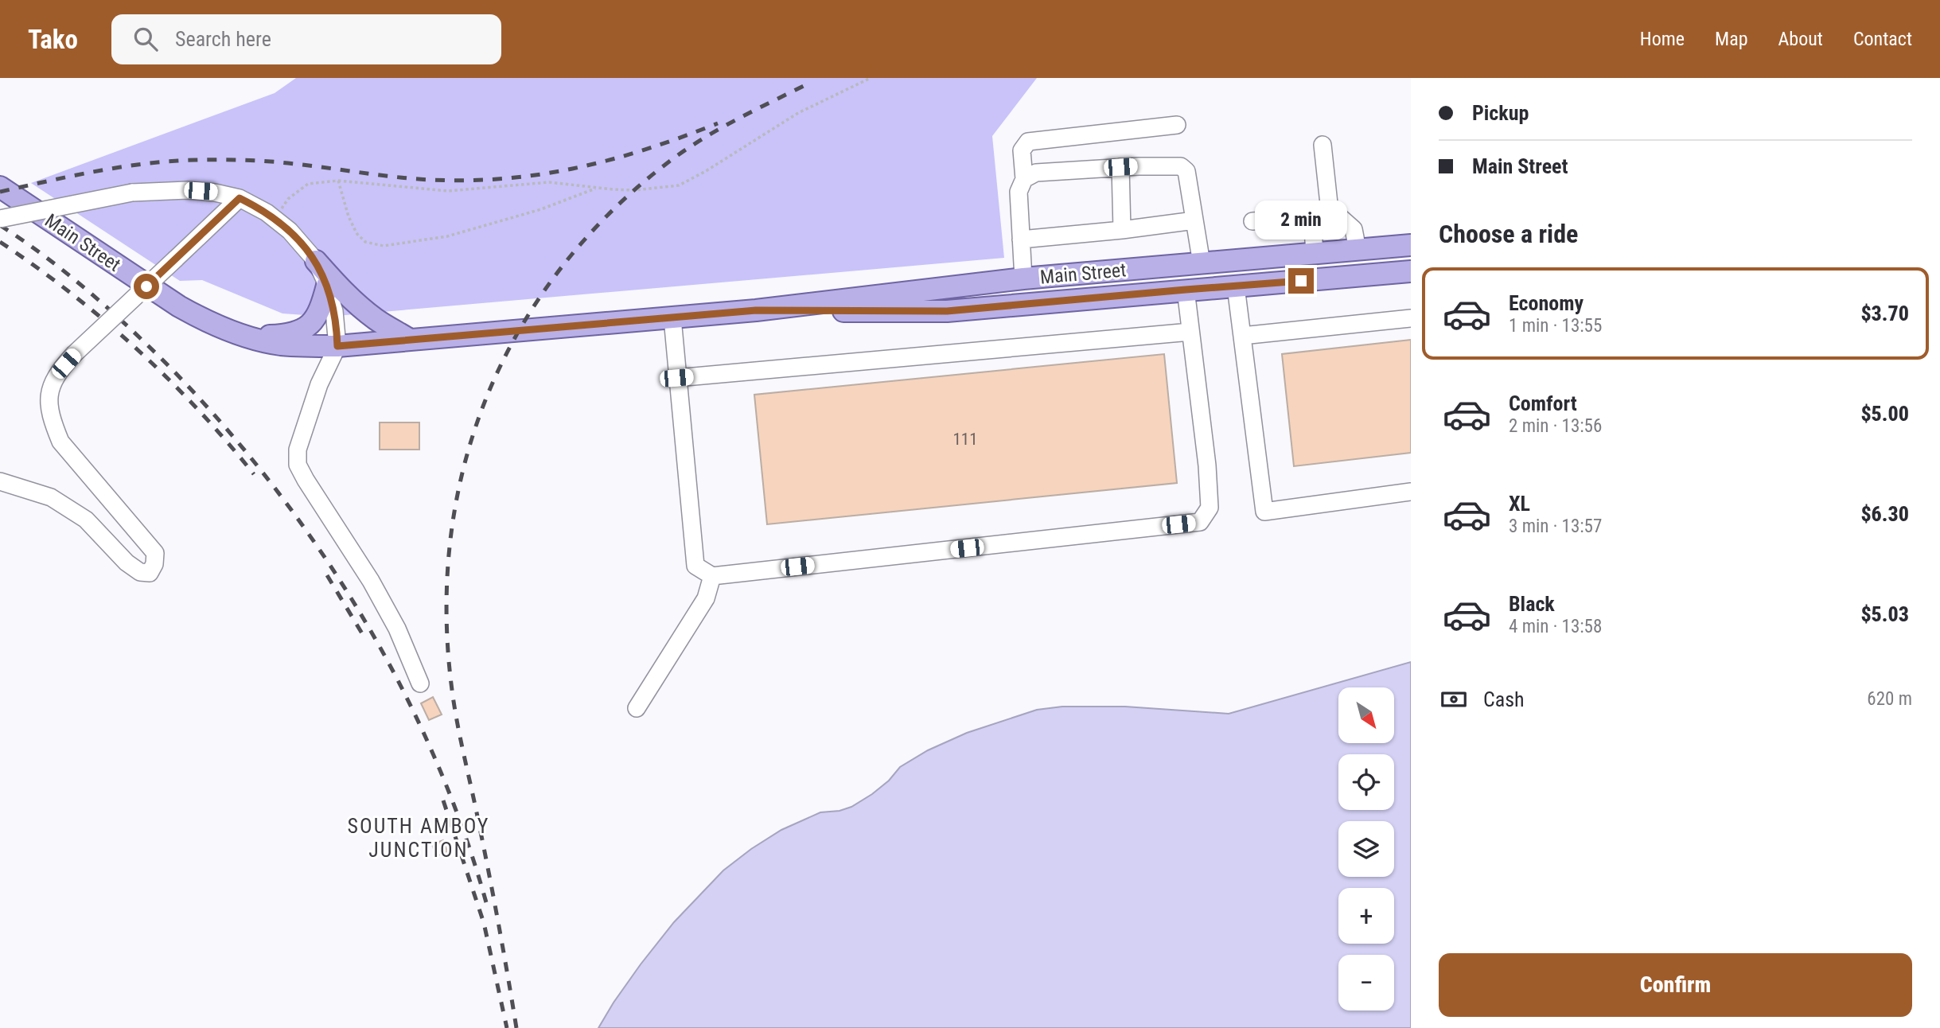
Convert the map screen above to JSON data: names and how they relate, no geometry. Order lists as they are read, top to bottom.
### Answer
{
  "streets": {
    "main road": ["Main Street"]
  },
  "districts": ["SOUTH AMBOY JUNCTION"],
  "house_numbers": ["111"],
  "north": "bottom right",
  "page": {
    "header": "Tako",
    "search": "Search here",
    "nav": [
      "Home",
      "Map",
      "About",
      "Contact"
    ],
    "banner": ["Pickup", "Main Street"],
    "bubble": "2 min",
    "heading": "Choose a ride",
    "list": [
      {
        "name": "Economy",
        "note": "1 min · 13:55",
        "value": "$3.70"
      },
      {
        "name": "Comfort",
        "note": "2 min · 13:56",
        "value": "$5.00"
      },
      {
        "name": "XL",
        "note": "3 min · 13:57",
        "value": "$6.30"
      },
      {
        "name": "Black",
        "note": "4 min · 13:58",
        "value": "$5.03"
      }
    ],
    "pay": ["Cash", "620 m"],
    "map_buttons": ["+", "−"],
    "buttons": "Confirm"
  }
}
